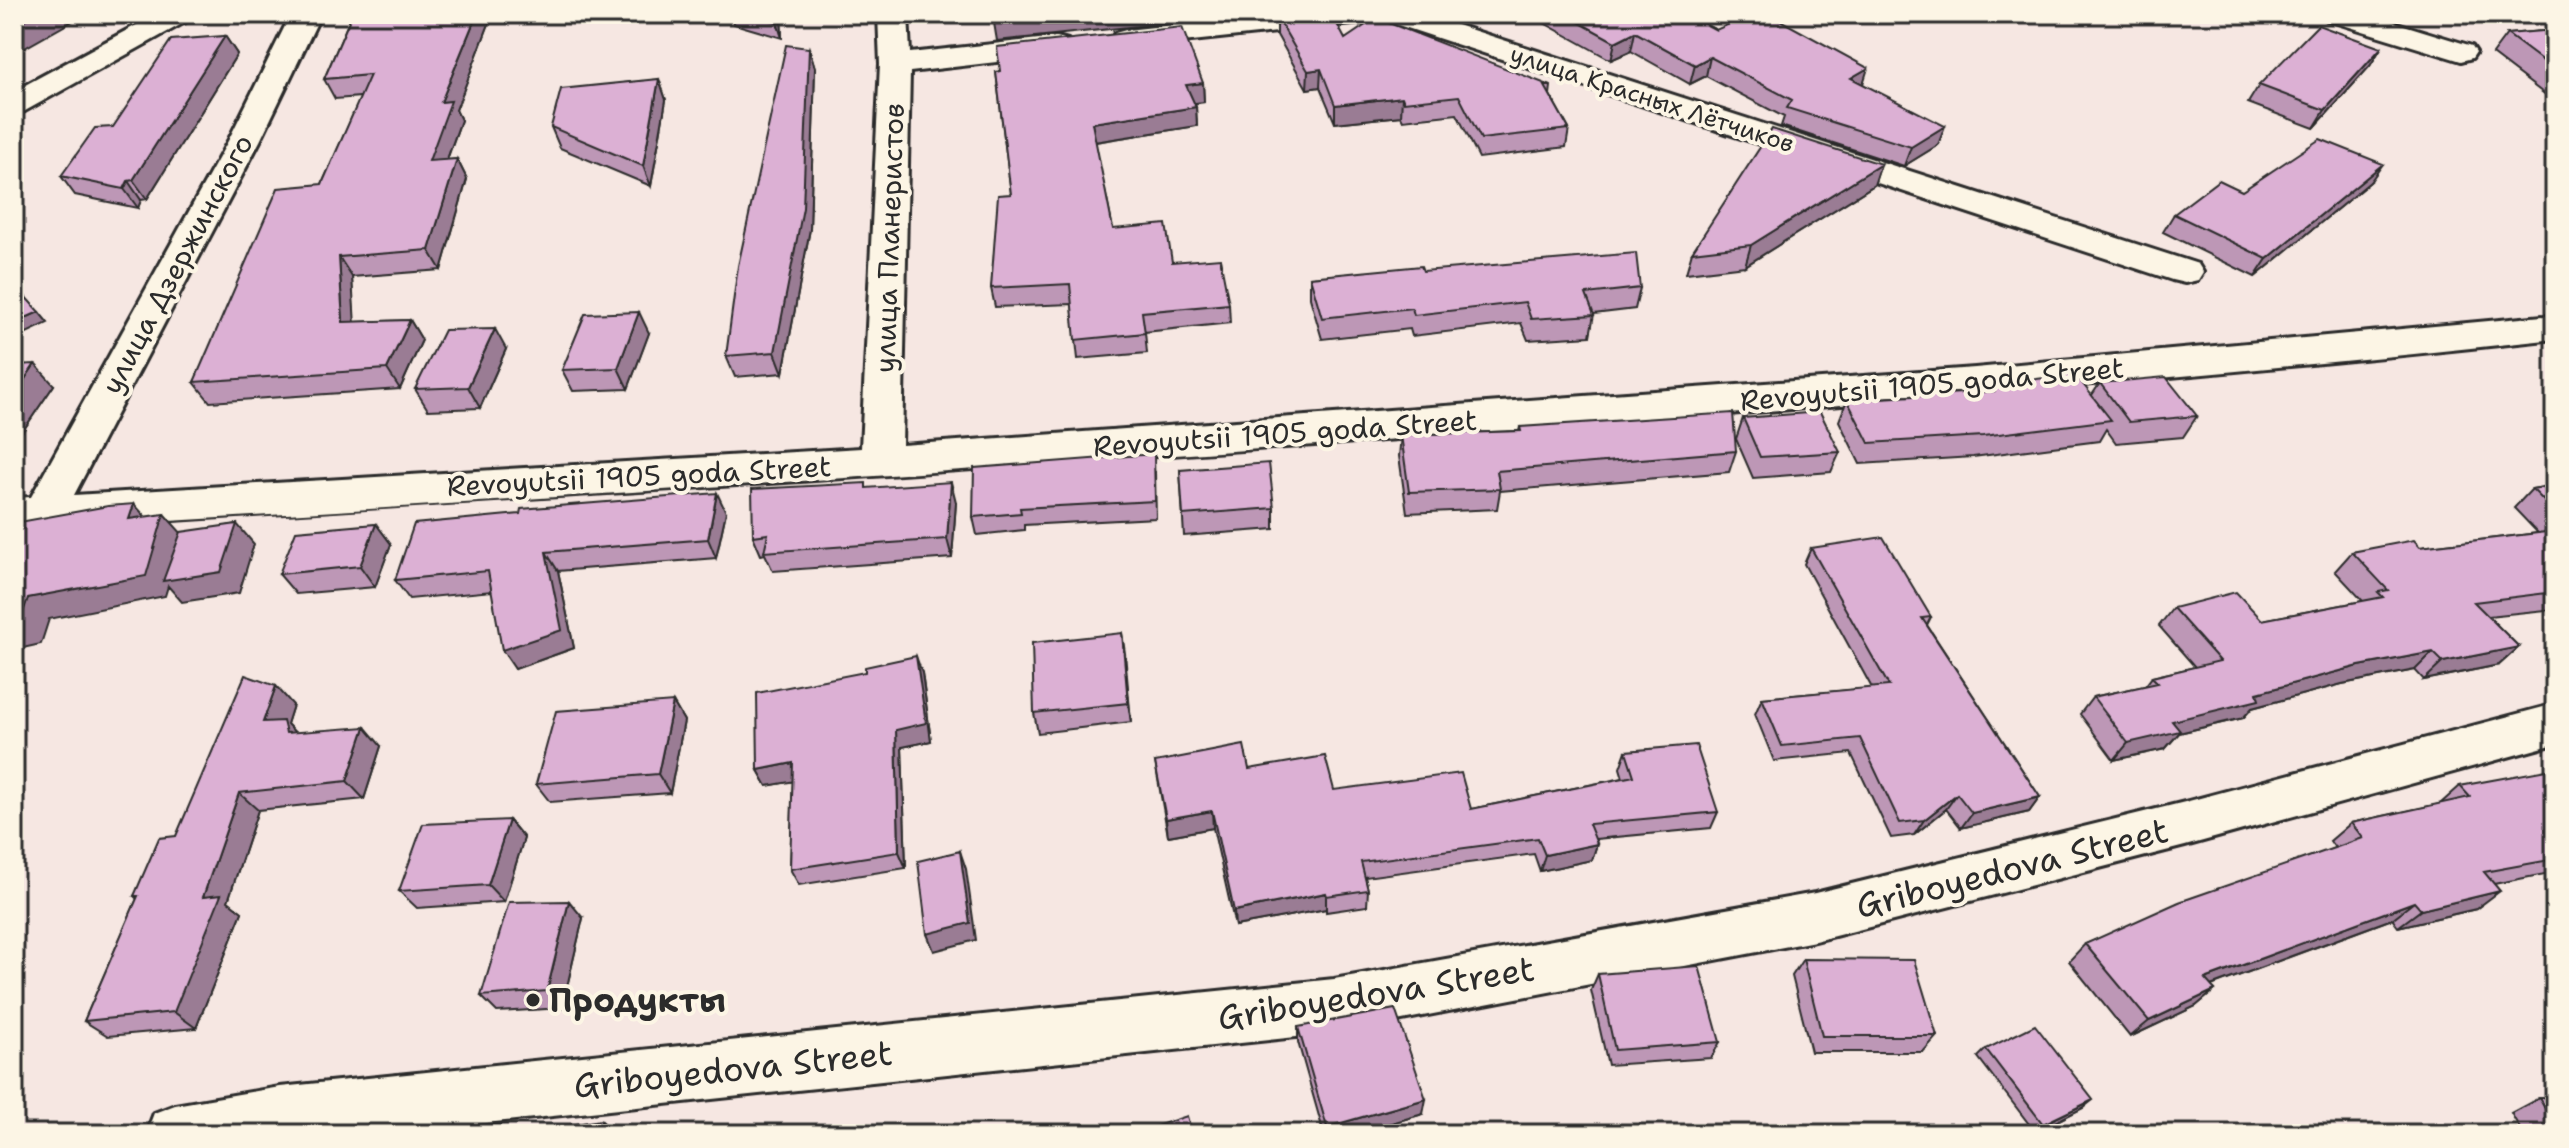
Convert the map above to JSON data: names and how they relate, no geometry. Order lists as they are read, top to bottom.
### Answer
{
  "streets": {
    "street": [
      "улица Красных Лётчиков",
      "улица Планеристов",
      "улица Дзержинского",
      "Revoyutsii 1905 goda Street",
      "Griboyedova Street"
    ]
  },
  "crossings": [
    ["улица Планеристов", "Revoyutsii 1905 goda Street"],
    ["улица Дзержинского", "Revoyutsii 1905 goda Street"]
  ],
  "places": ["Продукты"]
}
